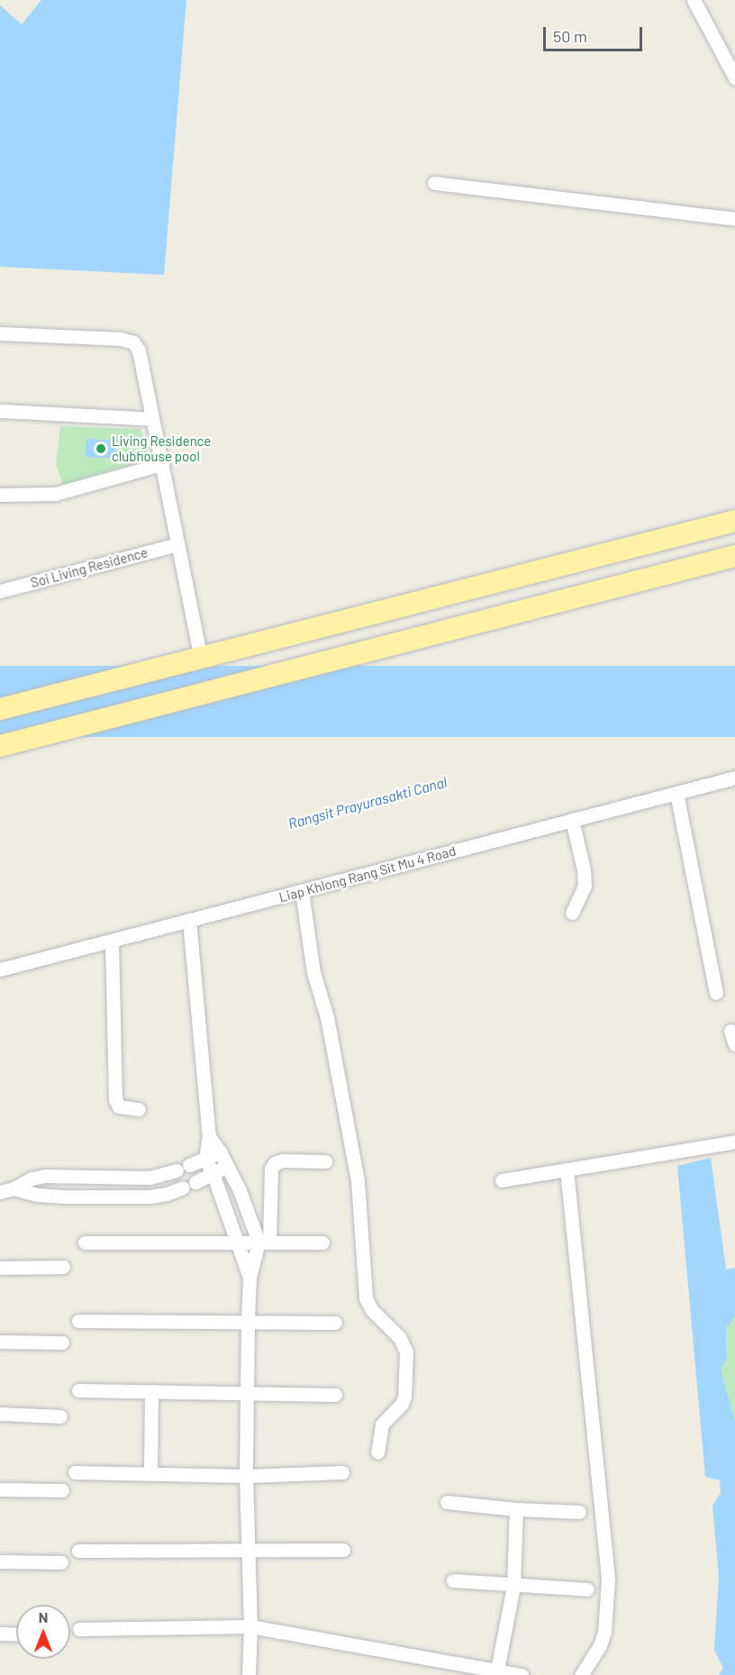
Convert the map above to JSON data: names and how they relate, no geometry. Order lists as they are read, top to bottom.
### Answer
{
  "streets": {
    "street": ["Soi Living Residence", "Liap Khlong Rang Sit Mu 4 Road"]
  },
  "water": ["Rangsit Prayurasakti Canal"],
  "places": ["Living Residence clubhouse pool"],
  "scale_bar": "50 m",
  "north": "top"
}
